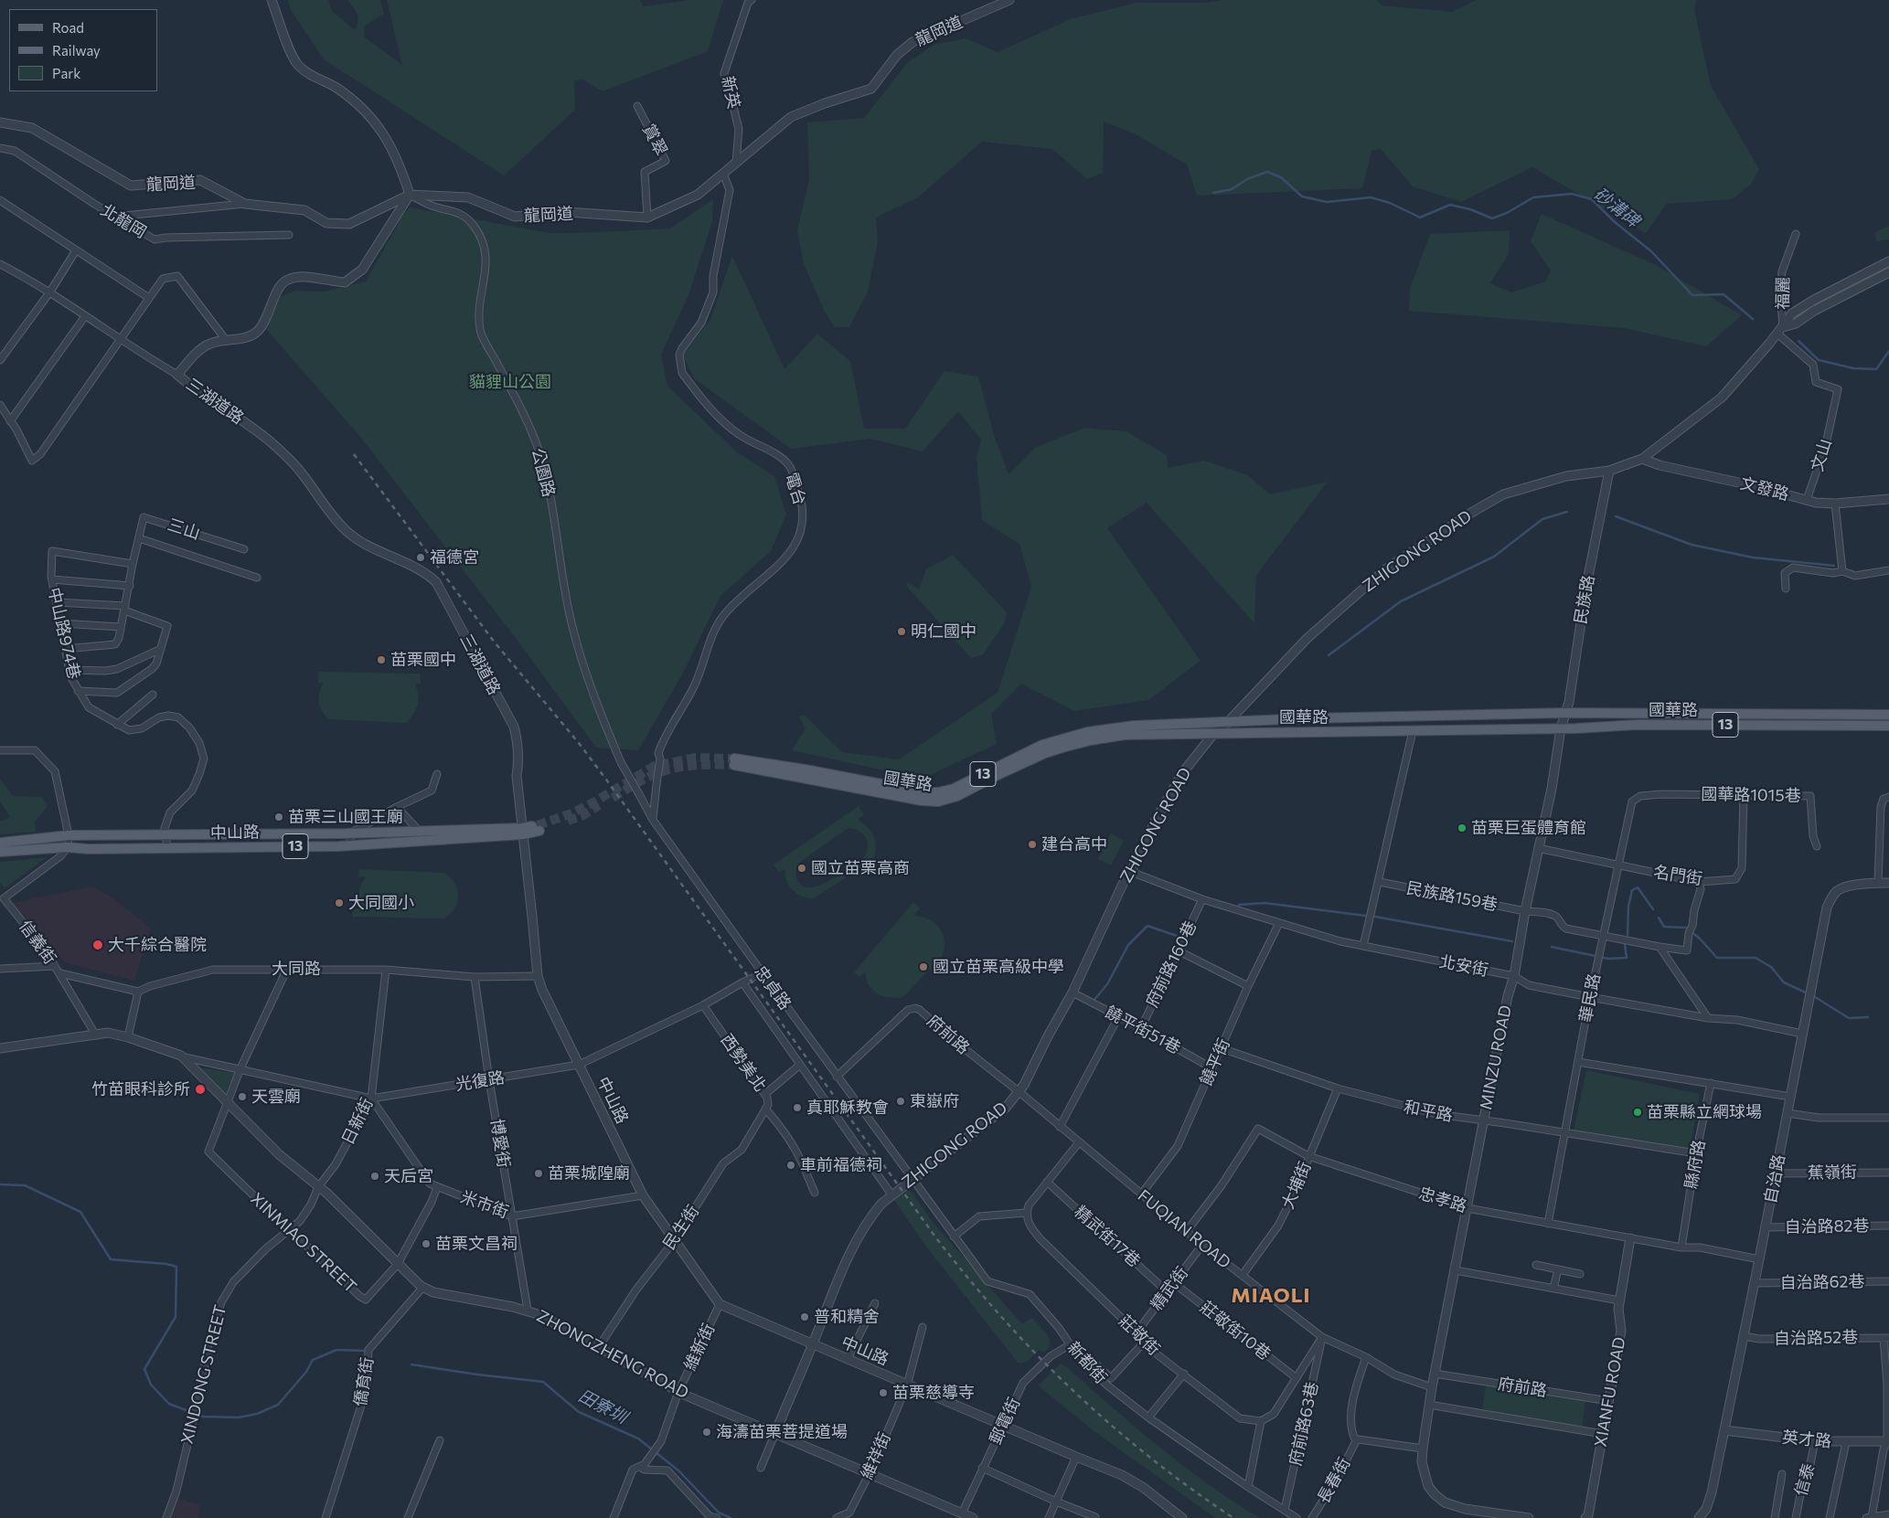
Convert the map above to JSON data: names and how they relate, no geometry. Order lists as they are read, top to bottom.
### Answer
{
  "streets": {
    "main road": ["國華路", "13", "中山路"],
    "street": [
      "龍岡道",
      "新英",
      "賞翠",
      "北龍岡",
      "福麗",
      "三湖道路",
      "文山",
      "公園路",
      "電台",
      "文發路",
      "三山",
      "ZHIGONG ROAD",
      "民族路",
      "中山路974巷",
      "國華路1015巷",
      "名門街",
      "民族路159巷",
      "信義街",
      "府前路160巷",
      "北安街",
      "大同路",
      "忠貞路",
      "華民路",
      "饒平街51巷",
      "府前路",
      "MINZU ROAD",
      "饒平街",
      "西勢美北",
      "光復路",
      "和平路",
      "日新街",
      "博愛街",
      "縣府路",
      "蕉嶺街",
      "自治路",
      "大埔街",
      "忠孝路",
      "米市街",
      "自治路82巷",
      "民生街",
      "FUQIAN ROAD",
      "精武街17巷",
      "XINMIAO STREET",
      "自治路62巷",
      "精武街",
      "莊敬街10巷",
      "莊敬街",
      "自治路52巷",
      "維新街",
      "ZHONGZHENG ROAD",
      "新都街",
      "XINDONG STREET",
      "僑育街",
      "XIANFU ROAD",
      "郵電街",
      "府前路63巷",
      "英才路",
      "維祥街",
      "信泰",
      "長春街"
    ]
  },
  "crossings": [
    ["龍岡道", "新英"],
    ["龍岡道", "賞翠"],
    ["龍岡道", "三湖道路"],
    ["龍岡道", "公園路"],
    ["龍岡道", "電台"],
    ["福麗", "文山"],
    ["福麗", "ZHIGONG ROAD"],
    ["三湖道路", "公園路"],
    ["三湖道路", "13"],
    ["三湖道路", "中山路"],
    ["文山", "文發路"],
    ["文山", "ZHIGONG ROAD"],
    ["公園路", "忠貞路"],
    ["電台", "忠貞路"],
    ["文發路", "ZHIGONG ROAD"],
    ["三山", "中山路974巷"],
    ["ZHIGONG ROAD", "民族路"],
    ["ZHIGONG ROAD", "國華路"],
    ["ZHIGONG ROAD", "中山路"],
    ["ZHIGONG ROAD", "北安街"],
    ["ZHIGONG ROAD", "忠貞路"],
    ["ZHIGONG ROAD", "饒平街51巷"],
    ["ZHIGONG ROAD", "府前路"],
    ["ZHIGONG ROAD", "FUQIAN ROAD"],
    ["ZHIGONG ROAD", "ZHONGZHENG ROAD"],
    ["ZHIGONG ROAD", "新都街"],
    ["民族路", "國華路"],
    ["民族路", "MINZU ROAD"],
    ["中山路974巷", "中山路"],
    ["國華路", "MINZU ROAD"],
    ["13", "中山路"],
    ["13", "信義街"],
    ["國華路1015巷", "名門街"],
    ["國華路1015巷", "華民路"],
    ["中山路", "信義街"],
    ["中山路", "大同路"],
    ["中山路", "光復路"],
    ["中山路", "米市街"],
    ["中山路", "民生街"],
    ["中山路", "維新街"],
    ["中山路", "郵電街"],
    ["中山路", "維祥街"],
    ["名門街", "民族路159巷"],
    ["名門街", "華民路"],
    ["名門街", "MINZU ROAD"],
    ["民族路159巷", "華民路"],
    ["民族路159巷", "MINZU ROAD"],
    ["信義街", "ZHONGZHENG ROAD"],
    ["府前路160巷", "北安街"],
    ["府前路160巷", "饒平街51巷"],
    ["北安街", "華民路"],
    ["北安街", "MINZU ROAD"],
    ["北安街", "饒平街"],
    ["北安街", "自治路"],
    ["大同路", "日新街"],
    ["大同路", "博愛街"],
    ["忠貞路", "府前路"],
    ["忠貞路", "光復路"],
    ["忠貞路", "新都街"],
    ["華民路", "和平路"],
    ["華民路", "忠孝路"],
    ["饒平街51巷", "饒平街"],
    ["府前路", "MINZU ROAD"],
    ["府前路", "FUQIAN ROAD"],
    ["府前路", "XIANFU ROAD"],
    ["MINZU ROAD", "和平路"],
    ["MINZU ROAD", "忠孝路"],
    ["MINZU ROAD", "FUQIAN ROAD"],
    ["MINZU ROAD", "長春街"],
    ["饒平街", "和平路"],
    ["饒平街", "FUQIAN ROAD"],
    ["西勢美北", "光復路"],
    ["西勢美北", "民生街"],
    ["光復路", "日新街"],
    ["光復路", "博愛街"],
    ["光復路", "米市街"],
    ["光復路", "ZHONGZHENG ROAD"],
    ["和平路", "縣府路"],
    ["和平路", "大埔街"],
    ["日新街", "米市街"],
    ["日新街", "XINMIAO STREET"],
    ["日新街", "ZHONGZHENG ROAD"],
    ["日新街", "XINDONG STREET"],
    ["博愛街", "米市街"],
    ["博愛街", "ZHONGZHENG ROAD"],
    ["縣府路", "忠孝路"],
    ["蕉嶺街", "自治路"],
    ["自治路", "忠孝路"],
    ["自治路", "自治路82巷"],
    ["自治路", "自治路62巷"],
    ["自治路", "自治路52巷"],
    ["自治路", "英才路"],
    ["大埔街", "忠孝路"],
    ["大埔街", "FUQIAN ROAD"],
    ["忠孝路", "FUQIAN ROAD"],
    ["忠孝路", "XIANFU ROAD"],
    ["民生街", "ZHONGZHENG ROAD"],
    ["FUQIAN ROAD", "精武街"],
    ["FUQIAN ROAD", "府前路63巷"],
    ["FUQIAN ROAD", "長春街"],
    ["精武街17巷", "精武街"],
    ["XINMIAO STREET", "ZHONGZHENG ROAD"],
    ["XINMIAO STREET", "XINDONG STREET"],
    ["精武街", "莊敬街10巷"],
    ["精武街", "莊敬街"],
    ["維新街", "ZHONGZHENG ROAD"],
    ["ZHONGZHENG ROAD", "僑育街"],
    ["ZHONGZHENG ROAD", "郵電街"],
    ["ZHONGZHENG ROAD", "維祥街"],
    ["新都街", "郵電街"],
    ["新都街", "府前路63巷"],
    ["英才路", "信泰"]
  ],
  "districts": ["MIAOLI"],
  "water": ["砂溝碑", "田寮圳"],
  "parks": ["貓貍山公園"],
  "places": [
    "福德宮",
    "明仁國中",
    "苗栗國中",
    "苗栗三山國王廟",
    "苗栗巨蛋體育館",
    "建台高中",
    "國立苗栗高商",
    "大同國小",
    "大千綜合醫院",
    "國立苗栗高級中學",
    "竹苗眼科診所",
    "天雲廟",
    "東嶽府",
    "真耶穌教會",
    "苗栗縣立網球場",
    "車前福德祠",
    "苗栗城隍廟",
    "天后宮",
    "苗栗文昌祠",
    "普和精舍",
    "苗栗慈導寺",
    "海濤苗栗菩提道場"
  ],
  "legend": ["Road", "Railway", "Park"]
}
